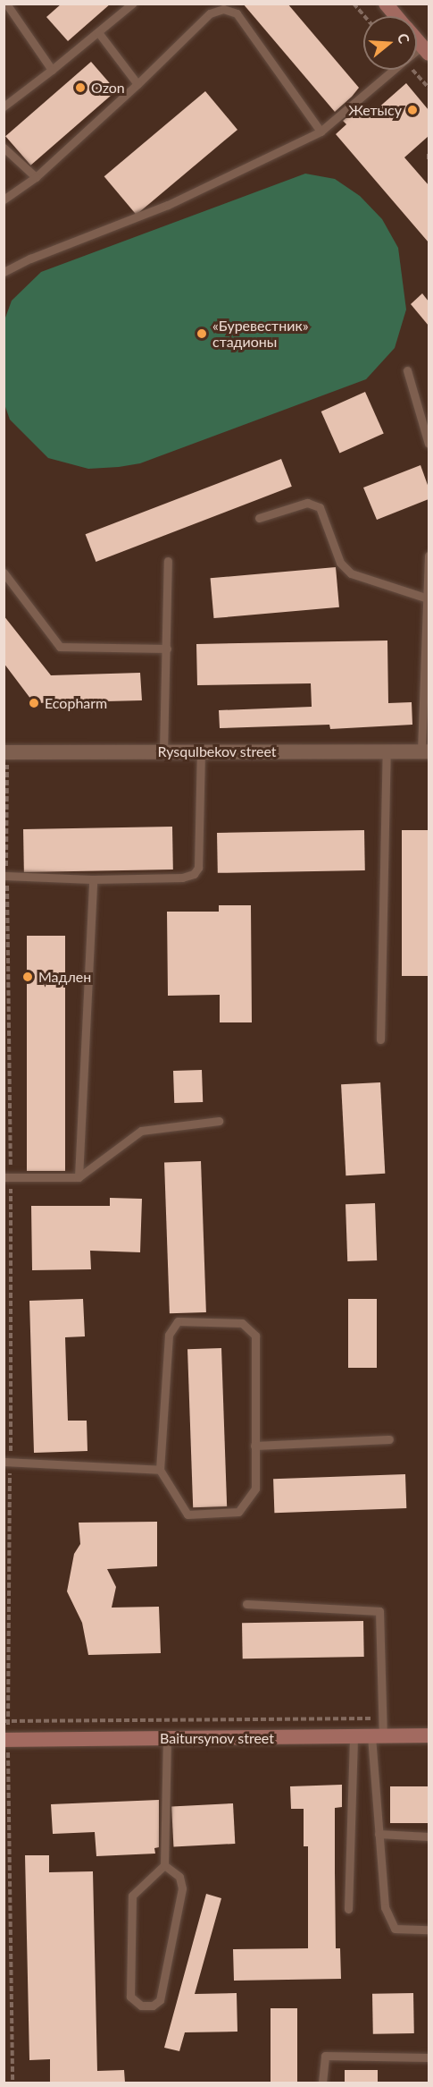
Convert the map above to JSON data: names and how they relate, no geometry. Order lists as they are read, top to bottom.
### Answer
{
  "streets": {
    "main road": ["Baitursynov street"],
    "street": ["Rysqulbekov street"]
  },
  "places": [
    "Ozon",
    "Жетысу",
    "«Буревестник» стадионы",
    "Ecopharm",
    "Мадлен"
  ],
  "north": "right"
}
